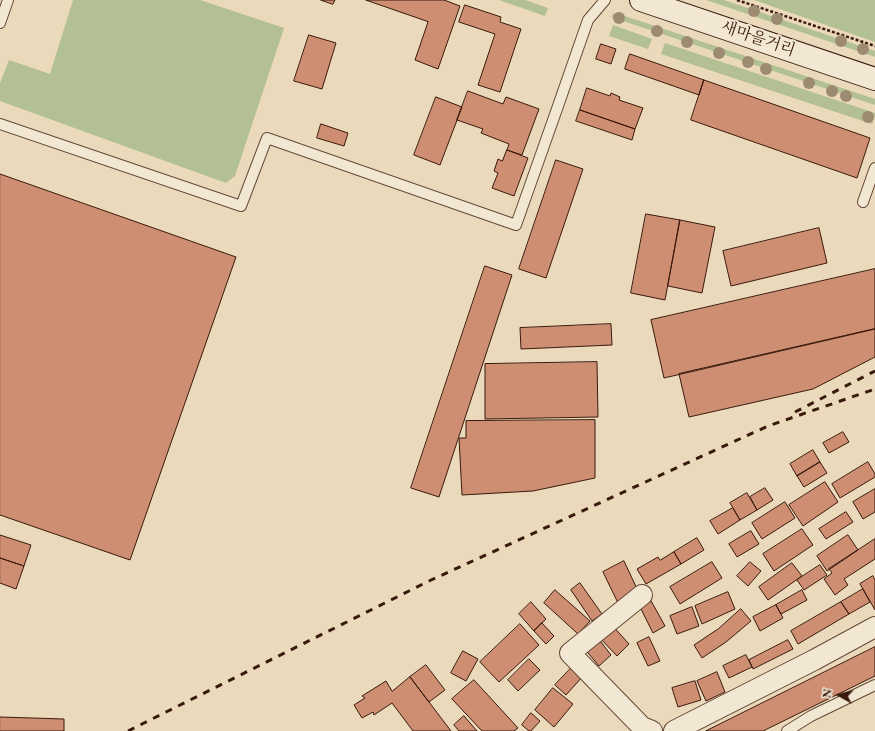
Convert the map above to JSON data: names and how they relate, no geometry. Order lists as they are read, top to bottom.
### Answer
{
  "streets": {
    "main road": ["새마을거리"]
  },
  "north": "left"
}
